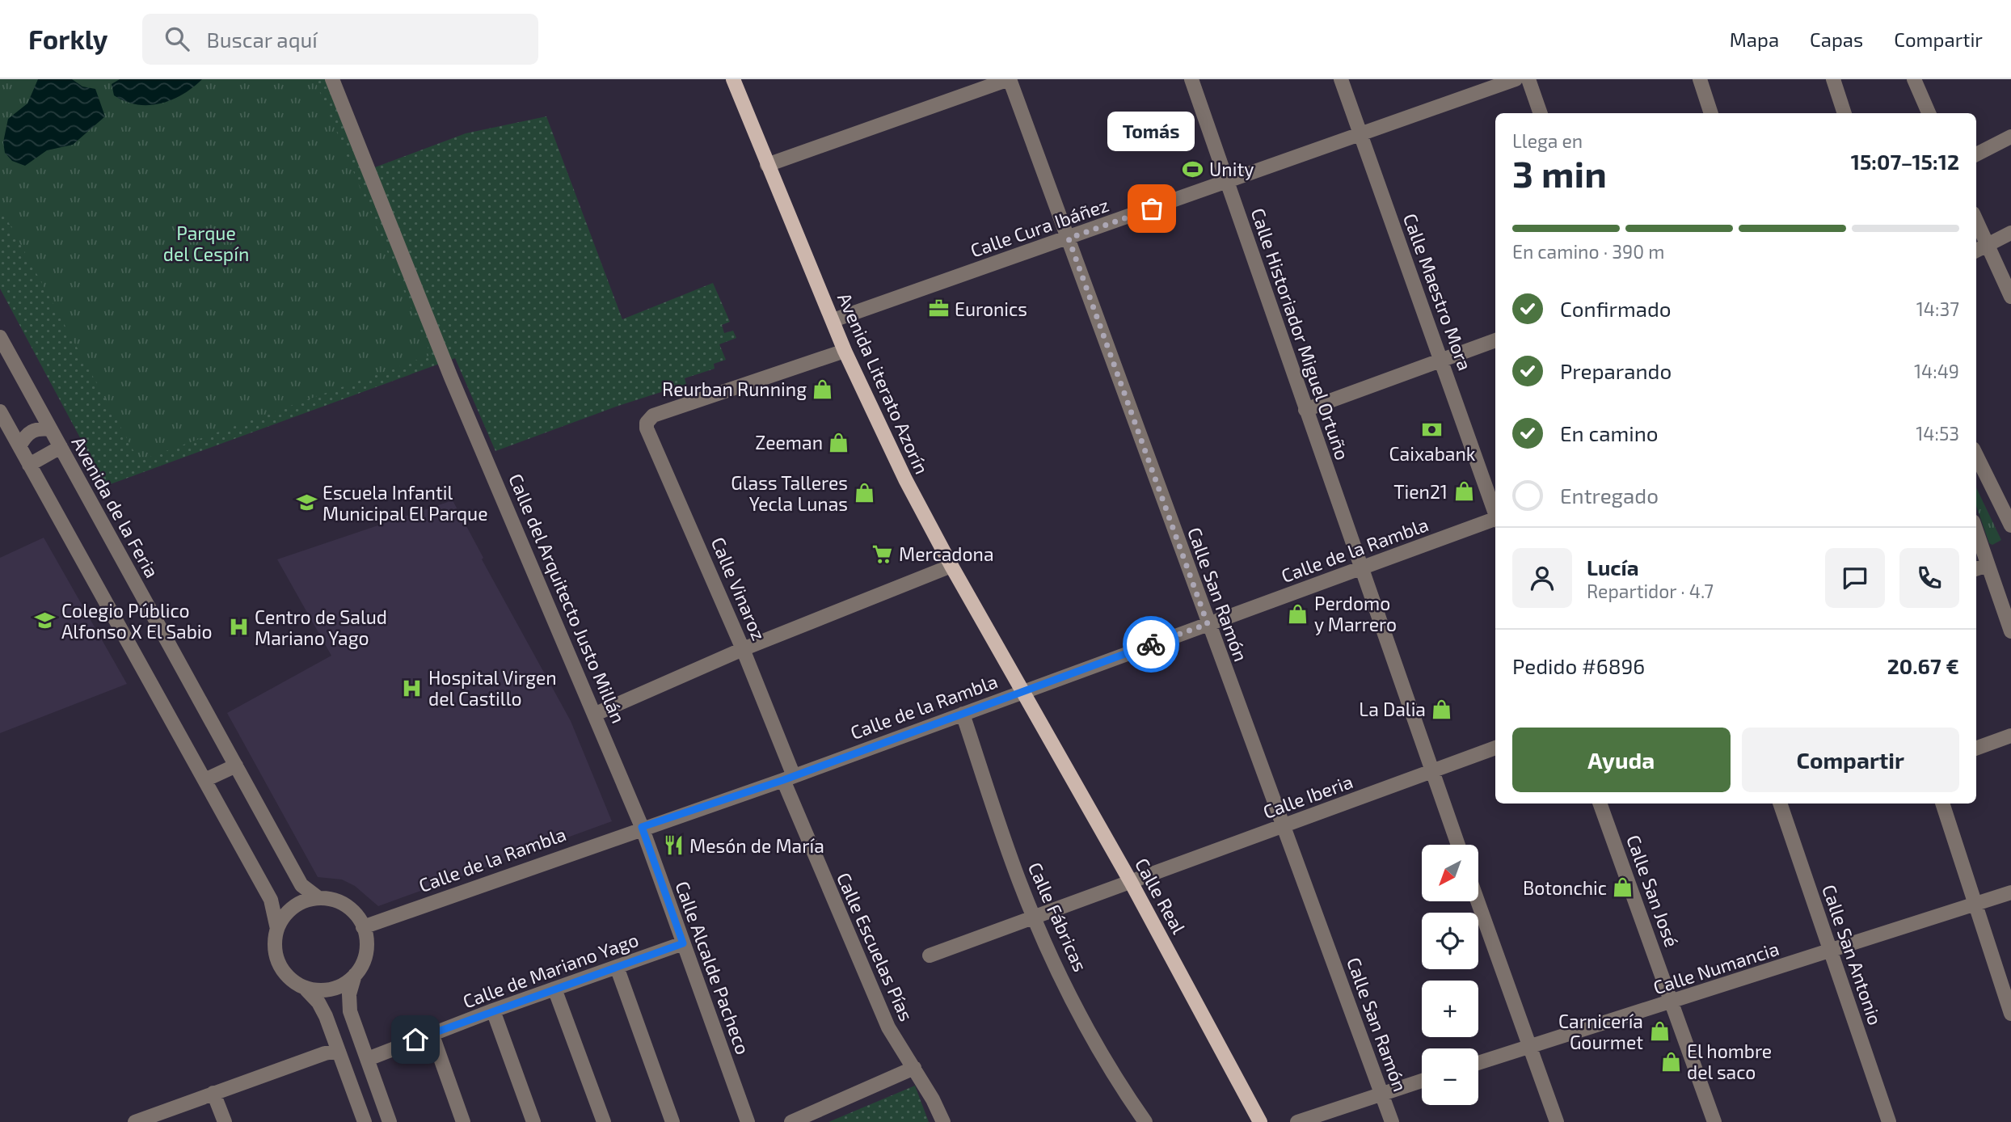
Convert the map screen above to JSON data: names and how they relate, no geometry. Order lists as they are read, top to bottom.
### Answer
{
  "streets": {
    "main road": ["Avenida Literato Azorín", "Calle Real"],
    "street": [
      "Calle Cura Ibáñez",
      "Calle Maestro Mora",
      "Calle Historiador Miguel Ortuño",
      "Avenida de la Feria",
      "Calle de la Rambla",
      "Calle Vinaroz",
      "Calle San Ramón",
      "Calle del Arquitecto Justo Millán",
      "Calle Iberia",
      "Calle San José",
      "Calle Fábricas",
      "Calle Escuelas Pías",
      "Calle San Antonio",
      "Calle Alcalde Pacheco",
      "Calle Numancia",
      "Calle de Mariano Yago"
    ]
  },
  "crossings": [
    ["Calle Cura Ibáñez", "Calle Maestro Mora"],
    ["Calle Cura Ibáñez", "Calle Historiador Miguel Ortuño"],
    ["Calle Cura Ibáñez", "Avenida Literato Azorín"],
    ["Calle Cura Ibáñez", "Calle San Ramón"],
    ["Calle Historiador Miguel Ortuño", "Calle de la Rambla"],
    ["Calle Historiador Miguel Ortuño", "Calle Iberia"],
    ["Avenida Literato Azorín", "Calle de la Rambla"],
    ["Avenida Literato Azorín", "Calle Vinaroz"],
    ["Avenida Literato Azorín", "Calle Real"],
    ["Avenida de la Feria", "Calle de la Rambla"],
    ["Calle de la Rambla", "Calle Vinaroz"],
    ["Calle de la Rambla", "Calle San Ramón"],
    ["Calle de la Rambla", "Calle del Arquitecto Justo Millán"],
    ["Calle de la Rambla", "Calle Real"],
    ["Calle de la Rambla", "Calle Fábricas"],
    ["Calle de la Rambla", "Calle Escuelas Pías"],
    ["Calle de la Rambla", "Calle Alcalde Pacheco"],
    ["Calle Vinaroz", "Calle Escuelas Pías"],
    ["Calle San Ramón", "Calle Iberia"],
    ["Calle del Arquitecto Justo Millán", "Calle Alcalde Pacheco"],
    ["Calle Iberia", "Calle Real"],
    ["Calle Iberia", "Calle Fábricas"],
    ["Calle San José", "Calle Numancia"],
    ["Calle San Antonio", "Calle Numancia"],
    ["Calle Alcalde Pacheco", "Calle de Mariano Yago"]
  ],
  "parks": ["Parque del Cespín"],
  "places": {
    "sports": ["Unity"],
    "other": ["Tomás"],
    "office": ["Euronics"],
    "shop": [
      "Reurban Running",
      "Zeeman",
      "Tien21",
      "Glass Talleres Yecla Lunas",
      "Perdomo y Marrero",
      "La Dalia",
      "Botonchic",
      "Carnicería Gourmet",
      "El hombre del saco"
    ],
    "bank": ["Caixabank"],
    "school or university": ["Escuela Infantil Municipal El Parque", "Colegio Público Alfonso X El Sabio"],
    "supermarket": ["Mercadona"],
    "hospital": ["Centro de Salud Mariano Yago", "Hospital Virgen del Castillo"],
    "restaurant": ["Mesón de María"]
  },
  "north": "bottom left",
  "page": {
    "header": "Forkly",
    "search": "Buscar aquí",
    "nav": ["Mapa", "Capas", "Compartir"],
    "bubble": "Tomás",
    "heading": ["3 min", "Llega en", "15:07–15:12"],
    "panel": [
      "Lucía",
      "Repartidor · 4.7",
      "Pedido #6896",
      "20.67 €"
    ],
    "bar": "En camino · 390 m",
    "list": [
      ["Confirmado", "14:37"],
      ["Preparando", "14:49"],
      ["En camino", "14:53"],
      "Entregado"
    ],
    "buttons": ["Ayuda", "Compartir"],
    "map_buttons": ["+", "−"]
  }
}
